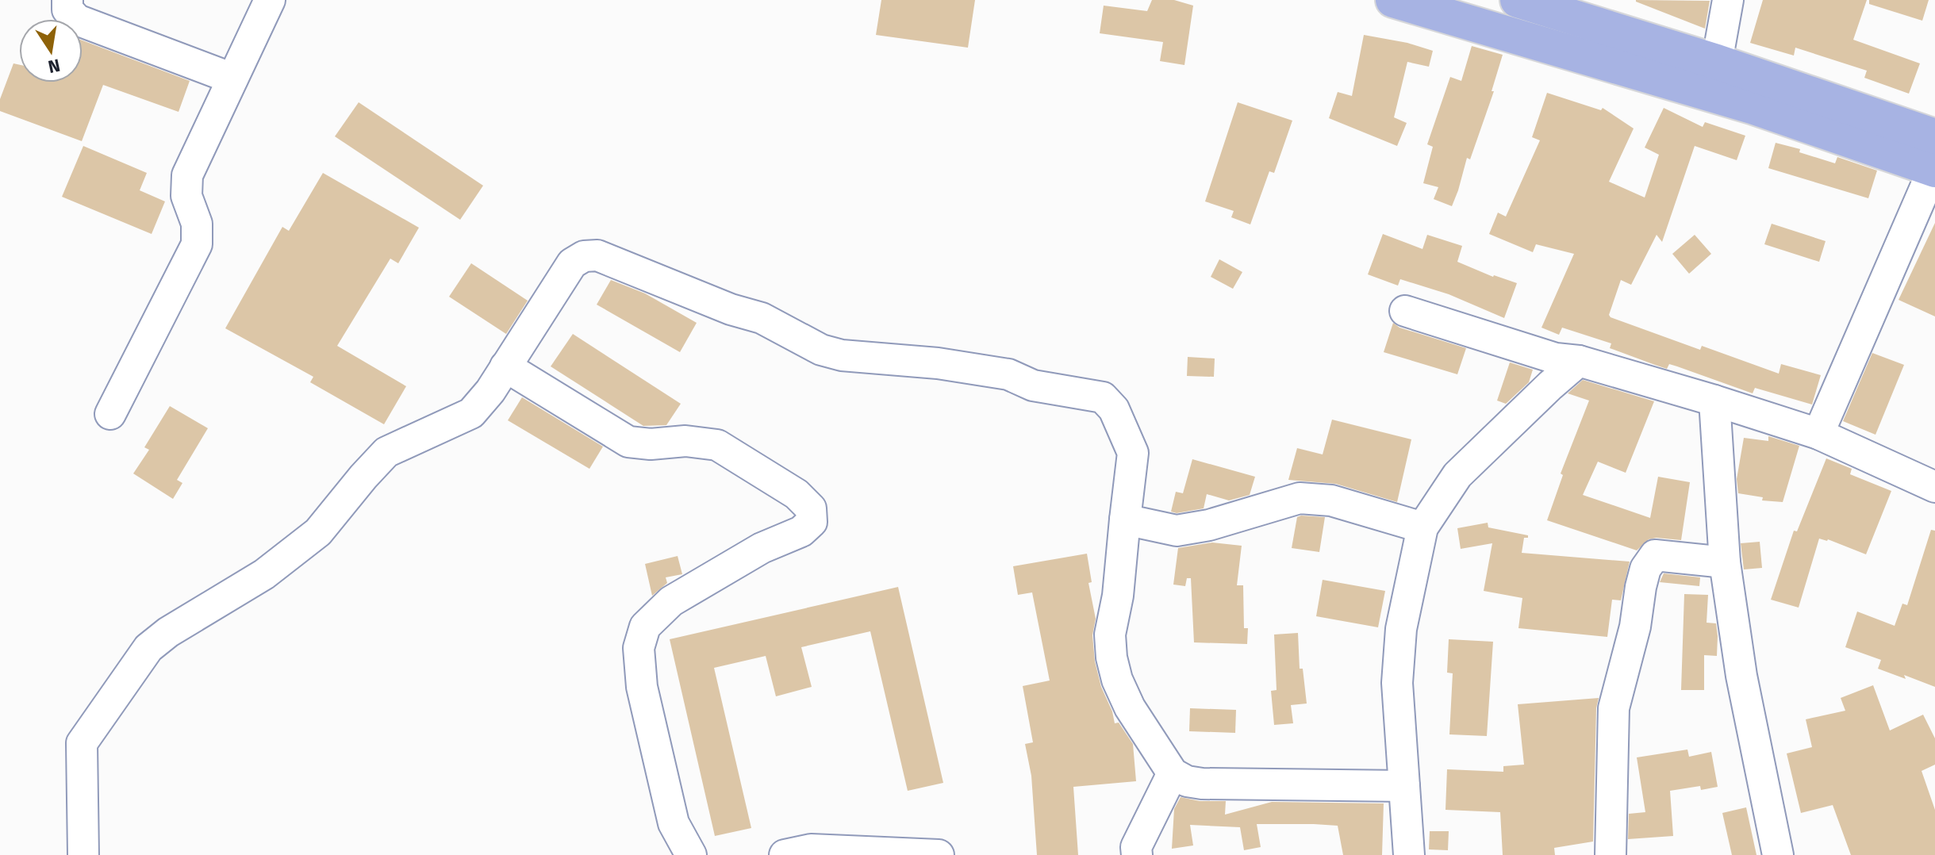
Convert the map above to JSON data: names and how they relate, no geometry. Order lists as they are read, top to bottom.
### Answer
{
  "north": "bottom"
}
